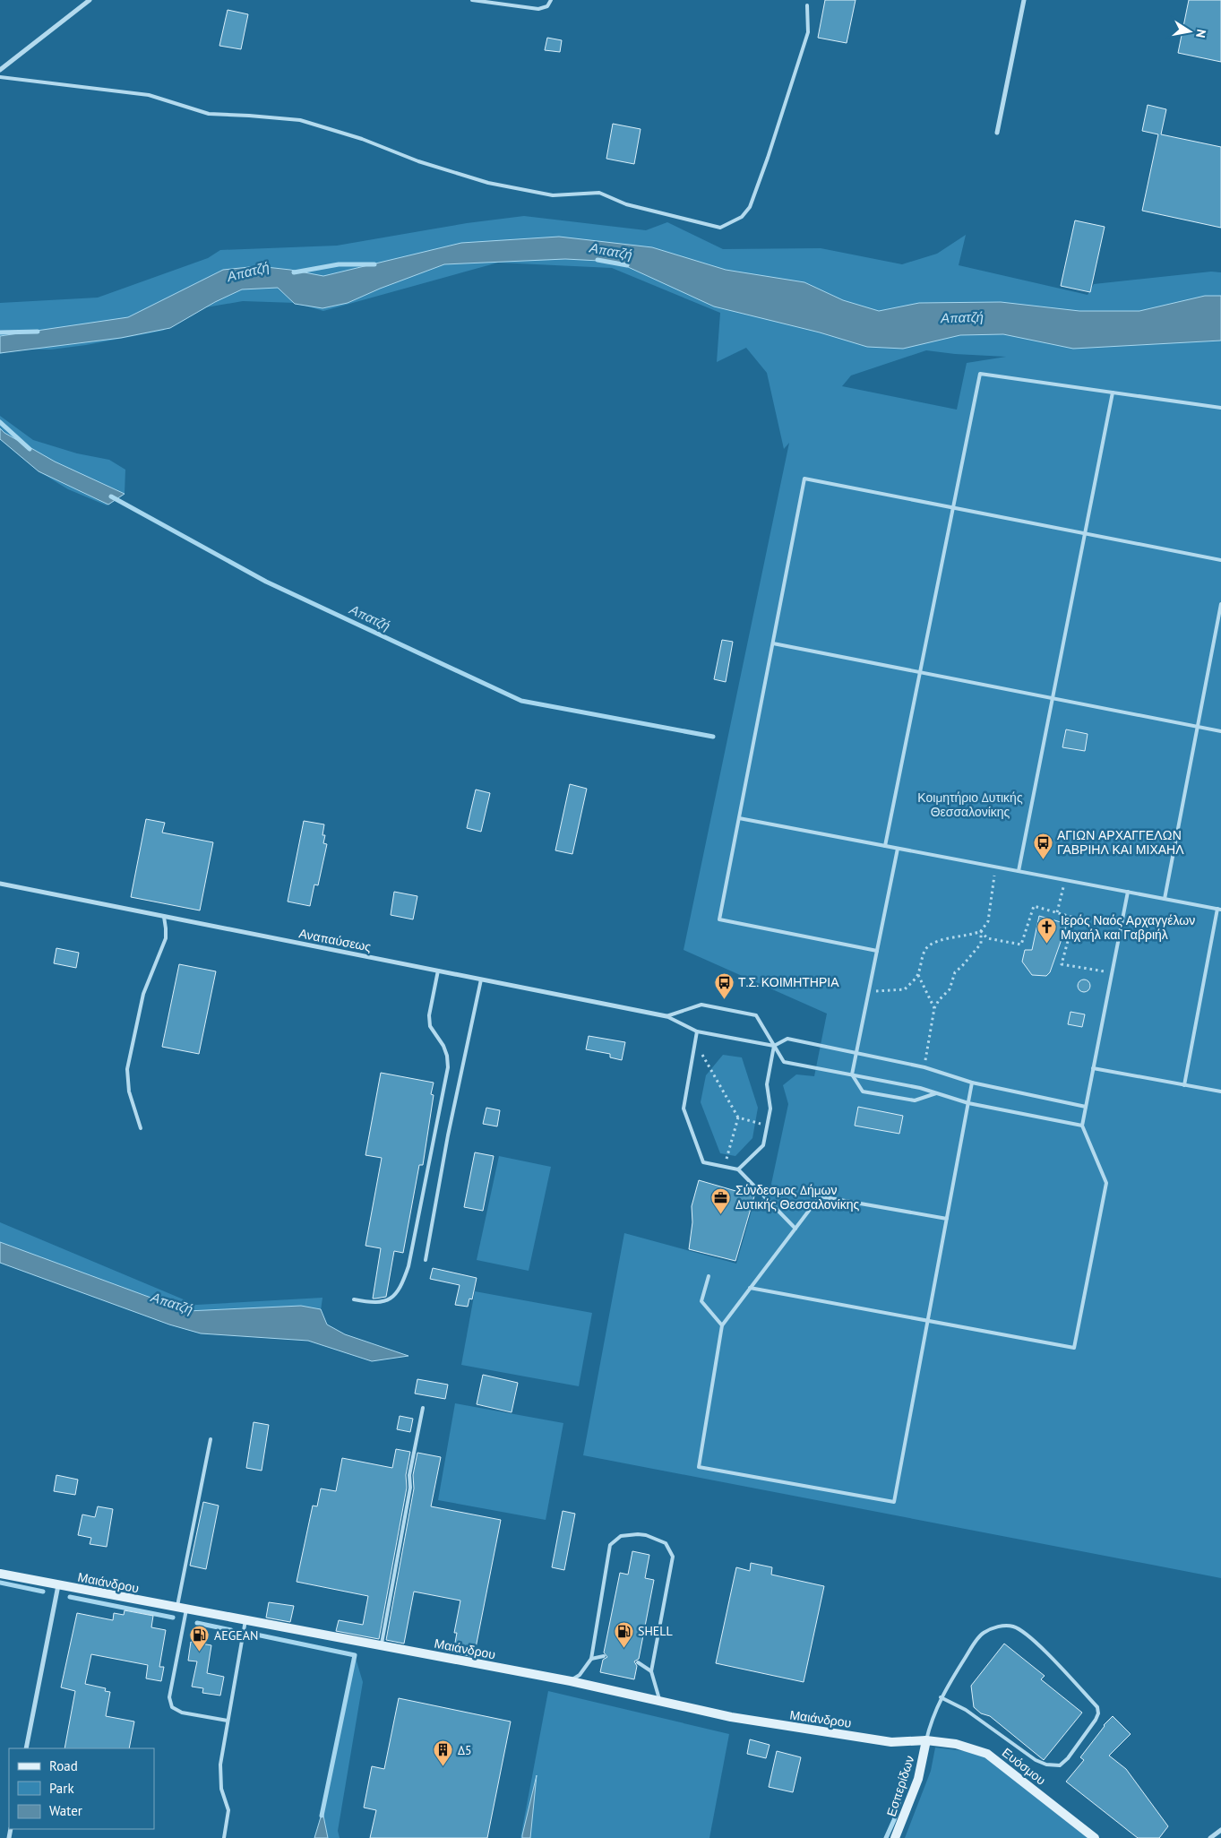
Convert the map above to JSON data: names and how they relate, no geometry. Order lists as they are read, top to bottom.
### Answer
{
  "streets": {
    "main road": ["Μαιάνδρου", "Ευόσμου", "Εσπερίδων"],
    "street": ["Αναπαύσεως"]
  },
  "crossings": [
    ["Μαιάνδρου", "Ευόσμου"],
    ["Μαιάνδρου", "Εσπερίδων"],
    ["Ευόσμου", "Εσπερίδων"]
  ],
  "water": ["Απατζή"],
  "parks": ["Κοιμητήριο Δυτικής Θεσσαλονίκης"],
  "places": {
    "bus stop": ["ΑΓΙΩΝ ΑΡΧΑΓΓΕΛΩΝ ΓΑΒΡΙΗΛ ΚΑΙ ΜΙΧΑΗΛ", "Τ.Σ. ΚΟΙΜΗΤΗΡΙΑ"],
    "church": ["Ιερός Ναός Αρχαγγέλων Μιχαήλ και Γαβριήλ"],
    "office": ["Σύνδεσμος Δήμων Δυτικής Θεσσαλονίκης"],
    "fuel station": ["SHELL", "AEGEAN"],
    "building": ["Δ5"]
  },
  "legend": ["Road", "Park", "Water"],
  "north": "right"
}
